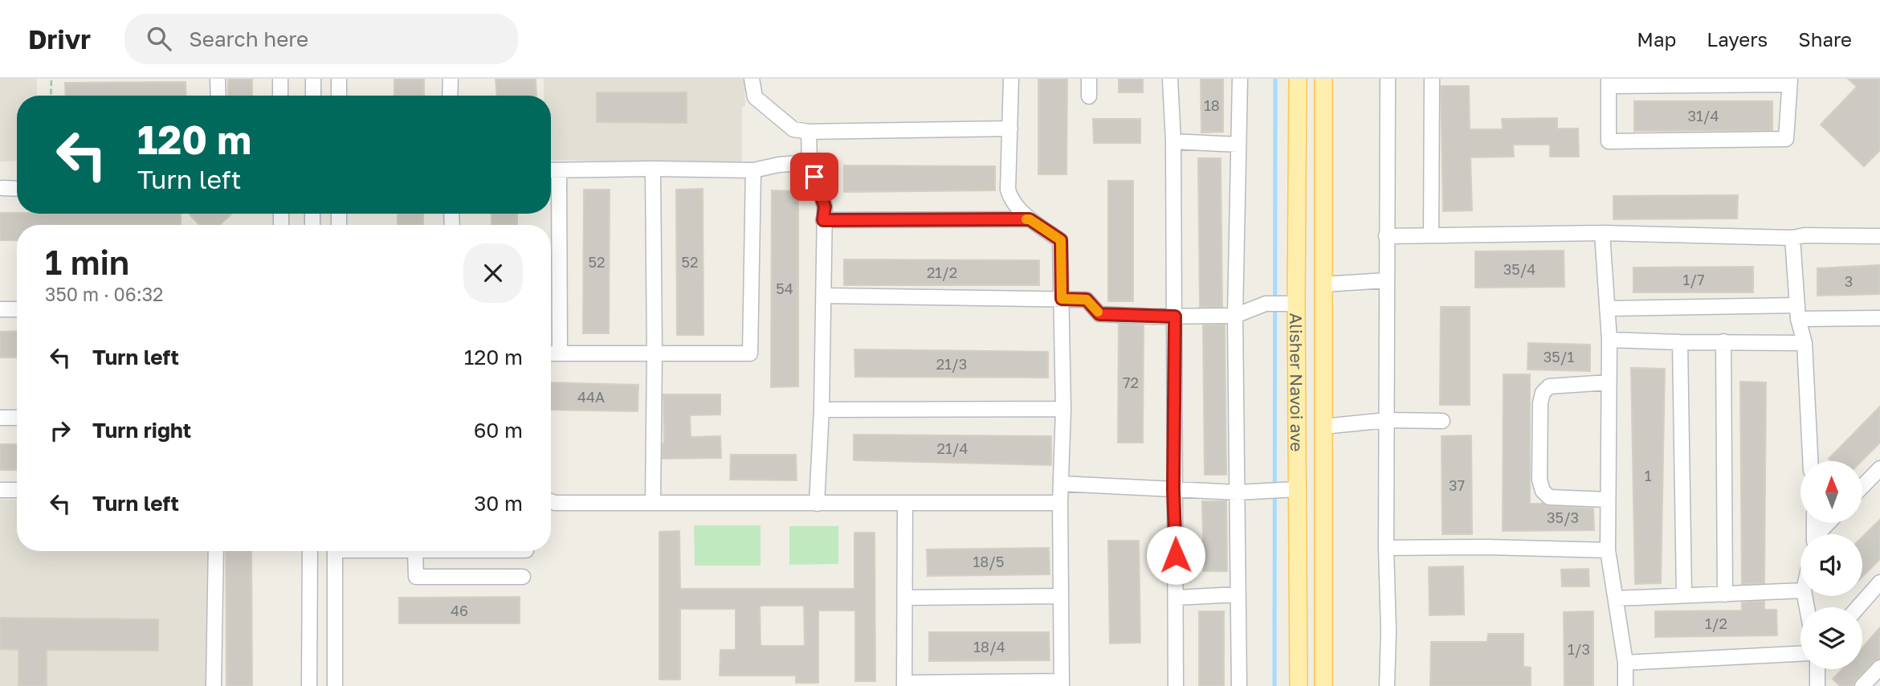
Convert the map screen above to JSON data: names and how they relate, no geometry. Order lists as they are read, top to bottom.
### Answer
{
  "streets": {
    "main road": ["Alisher Navoi ave"]
  },
  "house_numbers": [
    "18",
    "31/4",
    "52",
    "52",
    "35/4",
    "21/2",
    "1/7",
    "3",
    "54",
    "35/1",
    "21/3",
    "72",
    "44A",
    "21/4",
    "1",
    "37",
    "35/3",
    "18/5",
    "46",
    "1/2",
    "18/4",
    "1/3"
  ],
  "north": "top",
  "page": {
    "header": "Drivr",
    "search": "Search here",
    "nav": ["Map", "Layers", "Share"],
    "turn": ["120 m", "Turn left"],
    "heading": ["1 min", "350 m · 06:32"],
    "list": [
      {
        "name": "Turn left",
        "value": "120 m"
      },
      {
        "name": "Turn right",
        "value": "60 m"
      },
      {
        "name": "Turn left",
        "value": "30 m"
      }
    ]
  }
}
